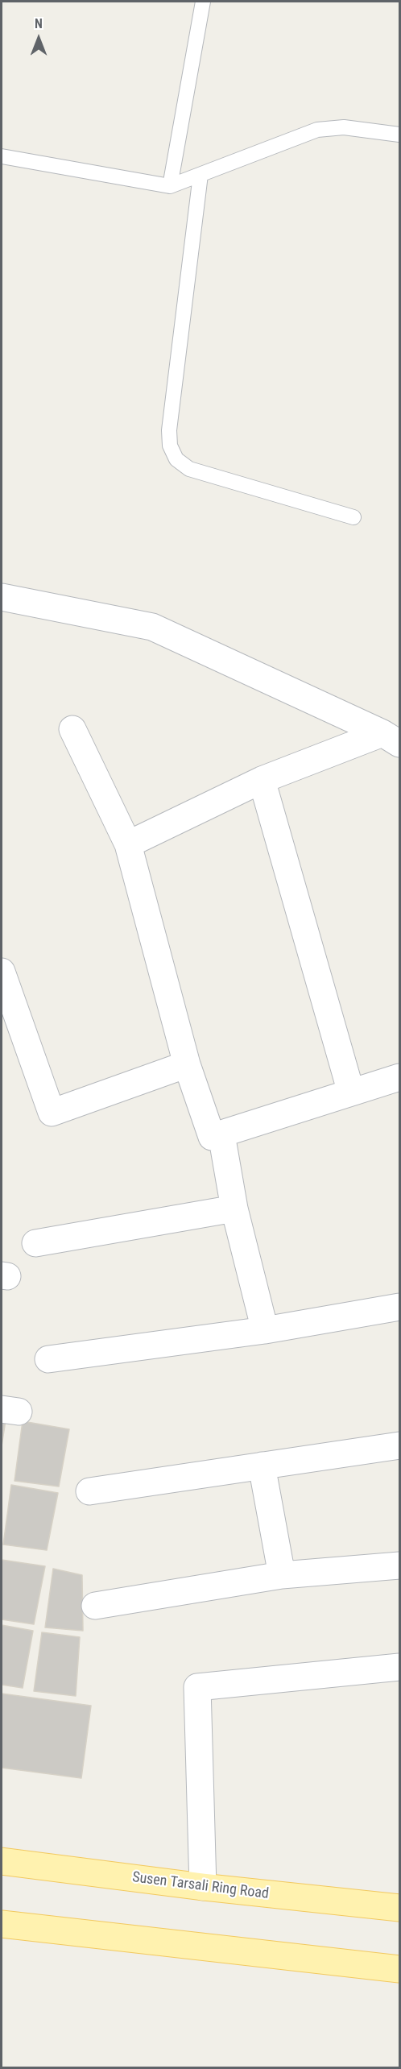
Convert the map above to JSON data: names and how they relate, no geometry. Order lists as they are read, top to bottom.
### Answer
{
  "streets": {
    "main road": ["Susen Tarsali Ring Road"]
  },
  "north": "top"
}
